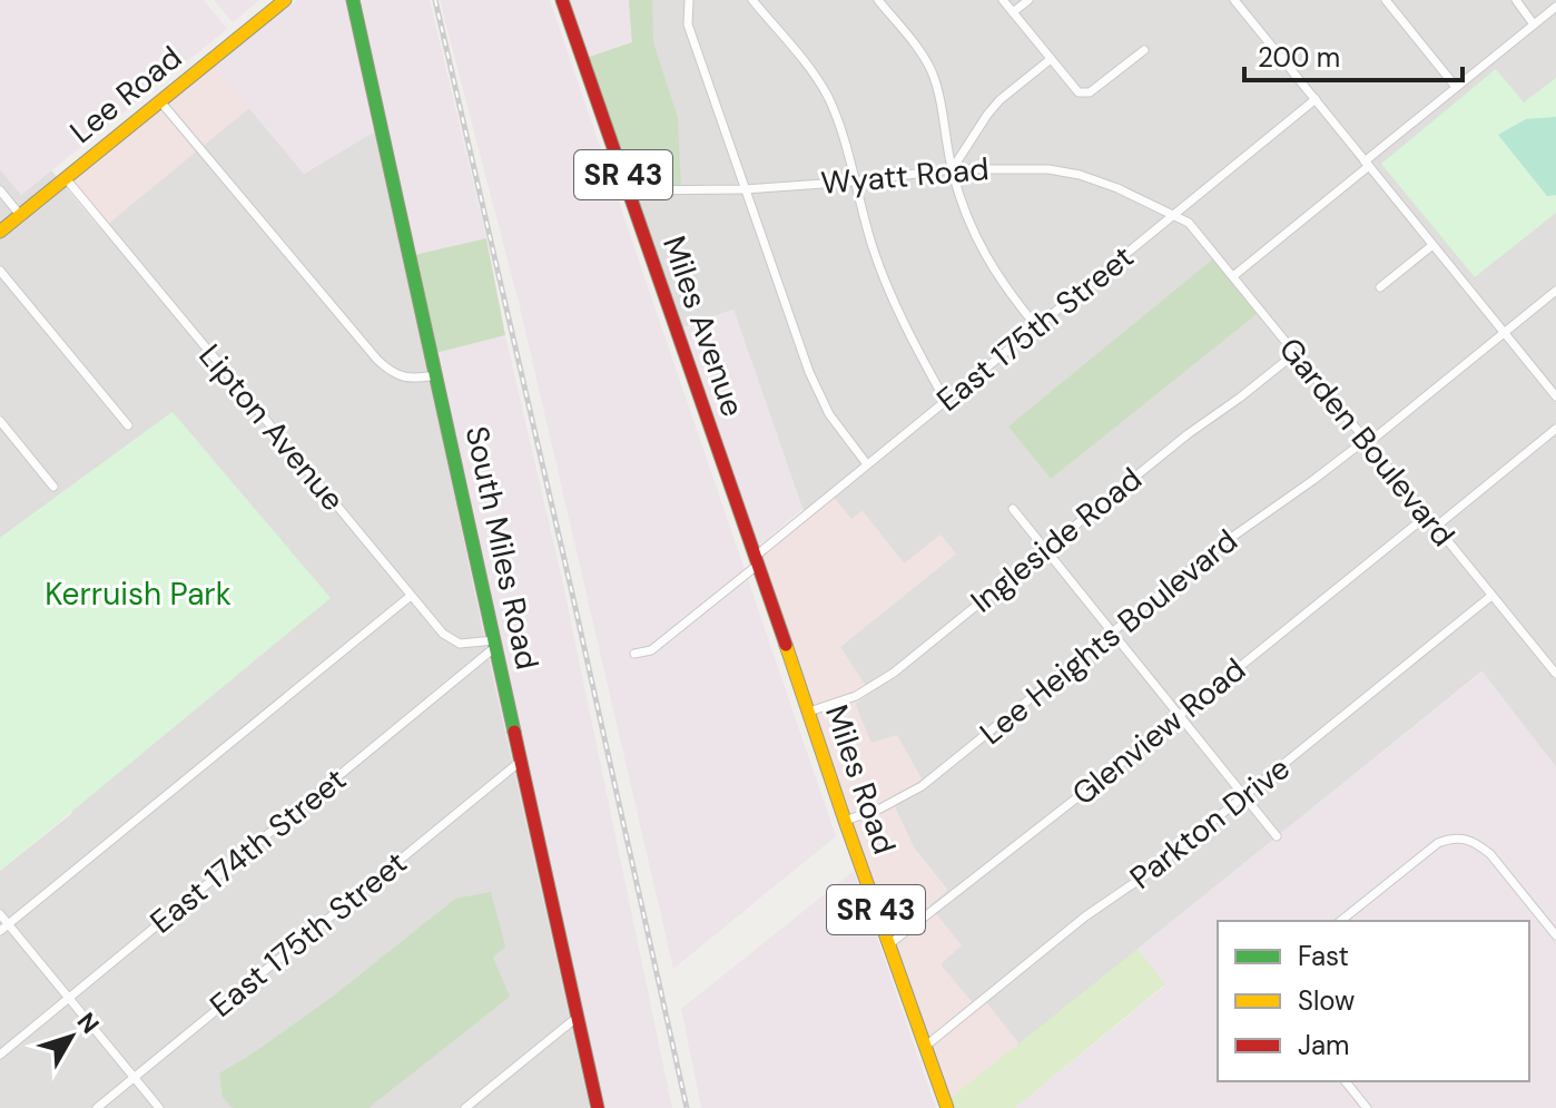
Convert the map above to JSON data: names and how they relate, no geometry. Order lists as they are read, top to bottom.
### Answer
{
  "streets": {
    "main road": [
      "Lee Road",
      "SR 43",
      "Miles Avenue",
      "South Miles Road",
      "Miles Road"
    ],
    "street": [
      "Wyatt Road",
      "East 175th Street",
      "Lipton Avenue",
      "Garden Boulevard",
      "Ingleside Road",
      "Lee Heights Boulevard",
      "Glenview Road",
      "Parkton Drive",
      "East 174th Street"
    ]
  },
  "crossings": [
    ["Lee Road", "Lipton Avenue"],
    ["Wyatt Road", "Miles Avenue"],
    ["Wyatt Road", "East 175th Street"],
    ["Wyatt Road", "Garden Boulevard"],
    ["Miles Avenue", "East 175th Street"],
    ["Miles Avenue", "Miles Road"],
    ["East 175th Street", "Garden Boulevard"],
    ["East 175th Street", "South Miles Road"],
    ["Lipton Avenue", "South Miles Road"],
    ["Lipton Avenue", "East 174th Street"],
    ["Garden Boulevard", "Ingleside Road"],
    ["Garden Boulevard", "Lee Heights Boulevard"],
    ["Garden Boulevard", "Glenview Road"],
    ["Garden Boulevard", "Parkton Drive"],
    ["Ingleside Road", "Miles Road"],
    ["South Miles Road", "East 174th Street"],
    ["Lee Heights Boulevard", "Miles Road"],
    ["Glenview Road", "Miles Road"],
    ["Miles Road", "Parkton Drive"]
  ],
  "parks": ["Kerruish Park"],
  "legend": ["Fast", "Slow", "Jam"],
  "scale_bar": "200 m",
  "north": "top right"
}
